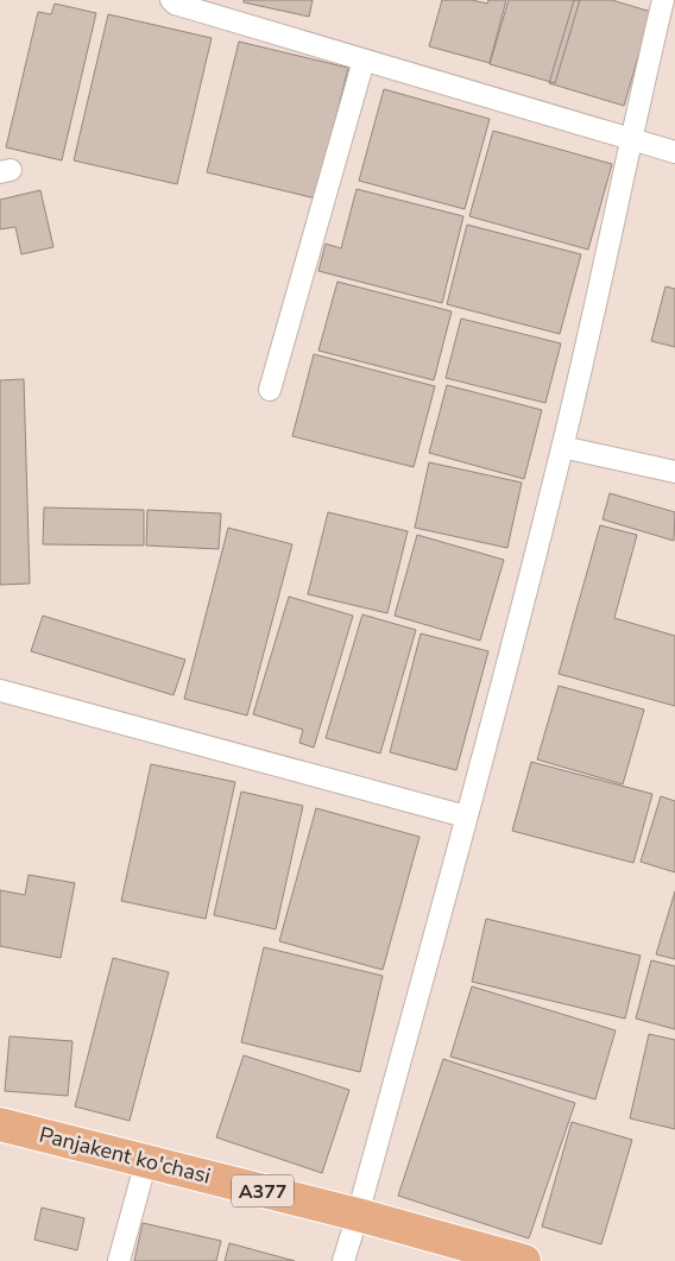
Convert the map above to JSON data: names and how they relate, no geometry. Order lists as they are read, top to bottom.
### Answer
{
  "streets": {
    "main road": ["Panjakent ko'chasi", "A377"]
  }
}
